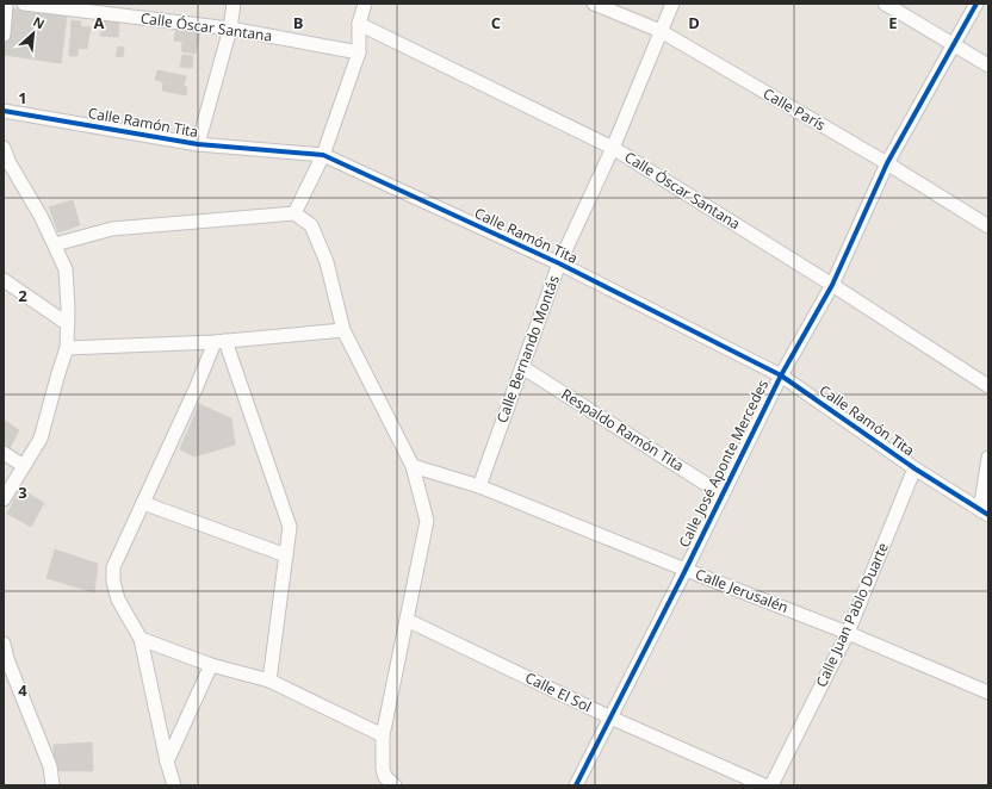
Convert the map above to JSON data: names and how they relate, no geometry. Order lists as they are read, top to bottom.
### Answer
{
  "streets": {
    "street": [
      "Calle Óscar Santana",
      "Calle París",
      "Calle Ramón Tita",
      "Calle Bernando Montás",
      "Respaldo Ramón Tita",
      "Calle José Aponte Mercedes",
      "Calle Jerusalén",
      "Calle Juan Pablo Duarte",
      "Calle El Sol"
    ]
  },
  "crossings": [
    ["Calle Óscar Santana", "Calle Bernando Montás"],
    ["Calle Óscar Santana", "Calle José Aponte Mercedes"],
    ["Calle París", "Calle Bernando Montás"],
    ["Calle París", "Calle José Aponte Mercedes"],
    ["Calle Ramón Tita", "Calle Bernando Montás"],
    ["Calle Ramón Tita", "Calle José Aponte Mercedes"],
    ["Calle Ramón Tita", "Calle Juan Pablo Duarte"],
    ["Calle Bernando Montás", "Respaldo Ramón Tita"],
    ["Calle Bernando Montás", "Calle Jerusalén"],
    ["Respaldo Ramón Tita", "Calle José Aponte Mercedes"],
    ["Calle José Aponte Mercedes", "Calle Jerusalén"],
    ["Calle José Aponte Mercedes", "Calle El Sol"],
    ["Calle Jerusalén", "Calle Juan Pablo Duarte"]
  ],
  "north": "top right",
  "grid": {
    "columns": [
      "A",
      "B",
      "C",
      "D",
      "E"
    ],
    "rows": [
      "1",
      "2",
      "3",
      "4"
    ]
  }
}
